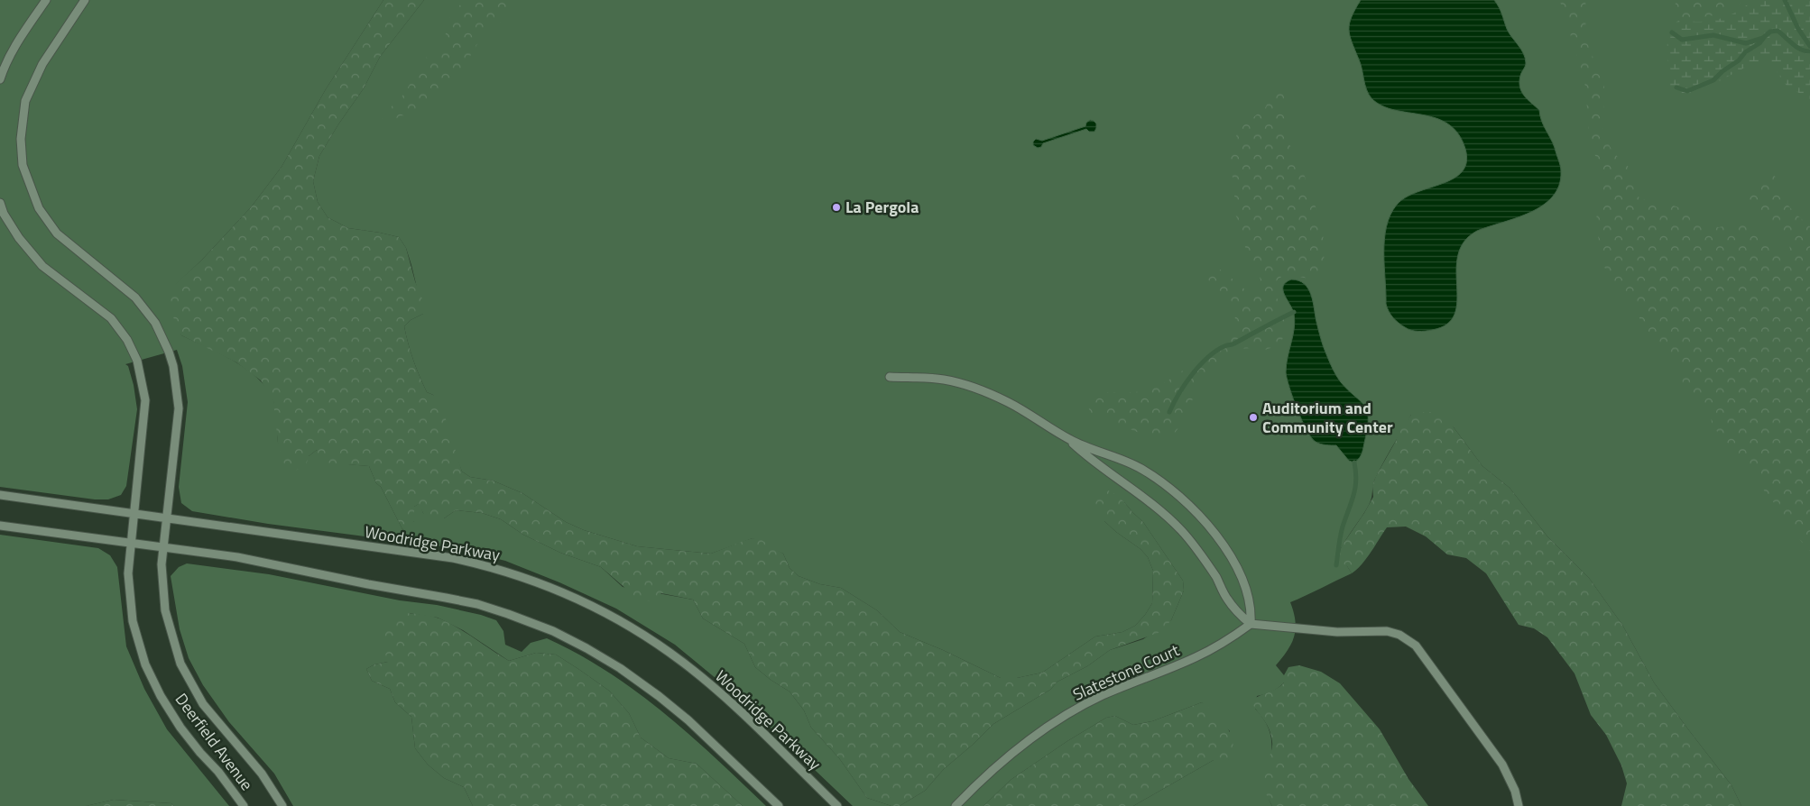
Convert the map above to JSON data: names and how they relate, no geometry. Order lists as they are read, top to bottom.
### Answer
{
  "streets": {
    "street": ["Woodridge Parkway", "Slatestone Court", "Deerfield Avenue"]
  },
  "crossings": [
    ["Woodridge Parkway", "Deerfield Avenue"]
  ],
  "places": ["La Pergola", "Auditorium and Community Center"]
}
